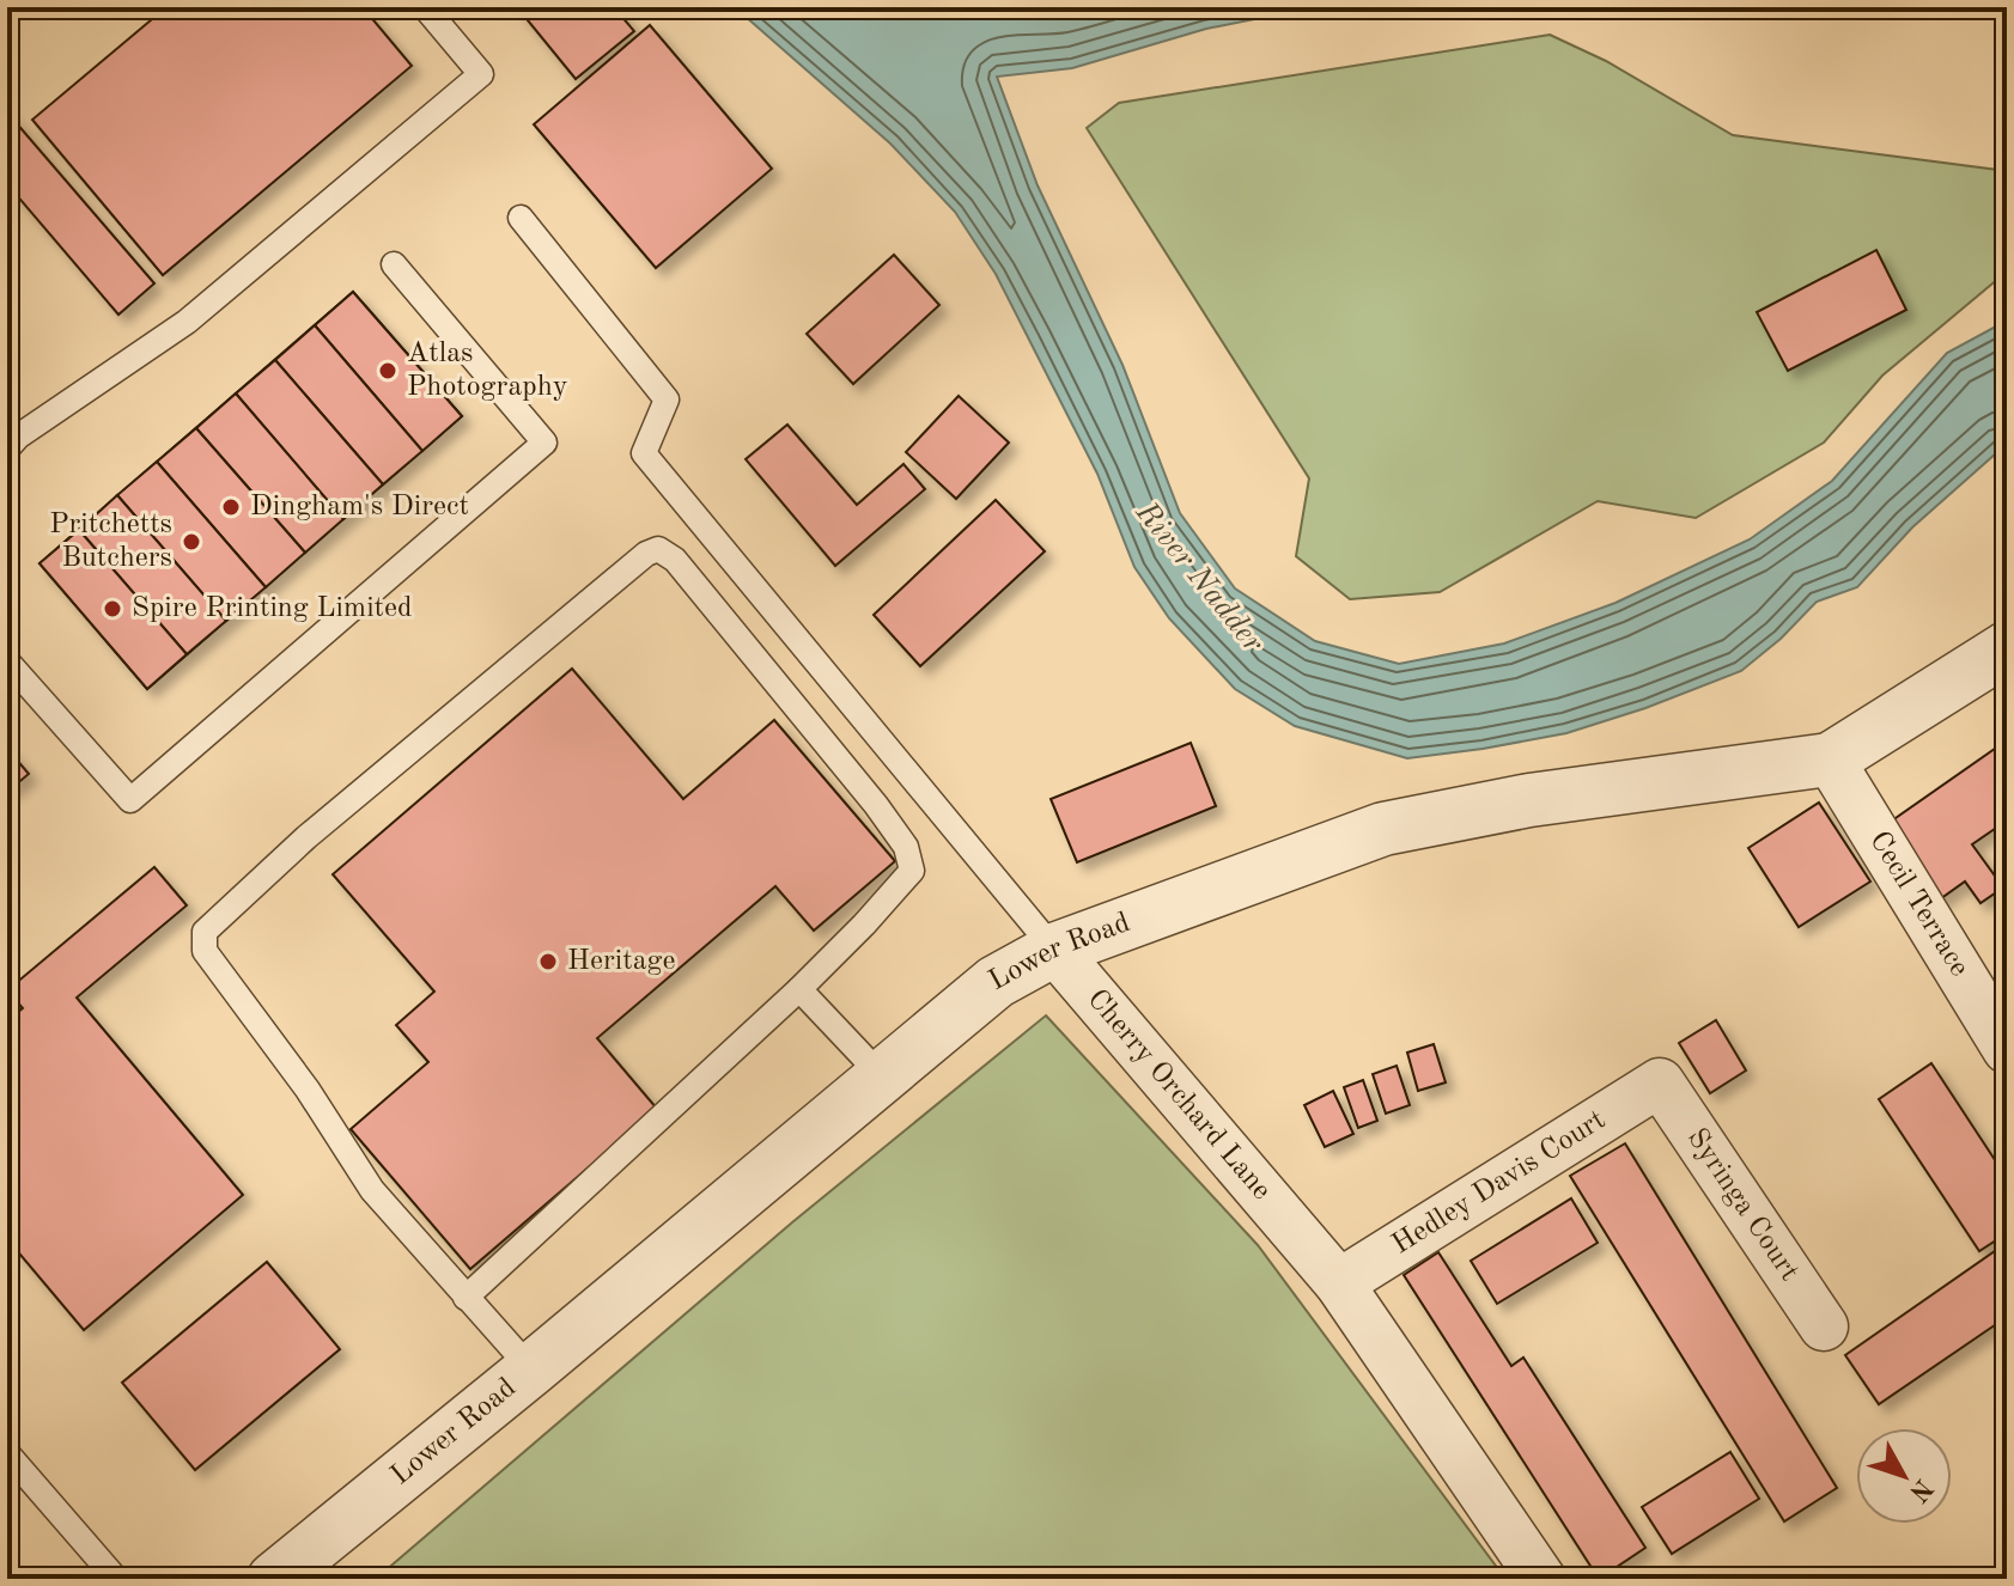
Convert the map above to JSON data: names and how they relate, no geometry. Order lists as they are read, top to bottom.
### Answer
{
  "streets": {
    "street": [
      "Cecil Terrace",
      "Lower Road",
      "Cherry Orchard Lane",
      "Hedley Davis Court",
      "Syringa Court"
    ]
  },
  "crossings": [
    ["Cecil Terrace", "Lower Road"],
    ["Lower Road", "Cherry Orchard Lane"],
    ["Cherry Orchard Lane", "Hedley Davis Court"],
    ["Hedley Davis Court", "Syringa Court"]
  ],
  "water": ["River Nadder"],
  "places": [
    "Atlas Photography",
    "Dingham's Direct",
    "Pritchetts Butchers",
    "Spire Printing Limited",
    "Heritage"
  ],
  "north": "bottom right"
}
